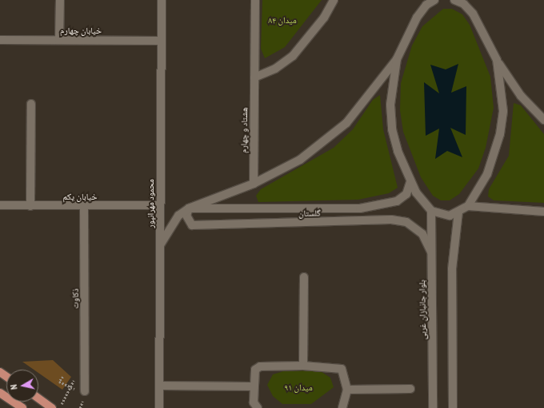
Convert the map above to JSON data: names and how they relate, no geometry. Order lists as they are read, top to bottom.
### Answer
{
  "streets": {
    "street": [
      "خیابان چهارم",
      "هشتاد و چهارم",
      "خیابان یکم",
      "محمود مهرانپور",
      "گلستان",
      "ذکاوت",
      "بلوار جانبازان غربی"
    ]
  },
  "crossings": [
    ["خیابان چهارم", "محمود مهرانپور"],
    ["خیابان یکم", "محمود مهرانپور"],
    ["خیابان یکم", "ذکاوت"],
    ["گلستان", "بلوار جانبازان غربی"]
  ],
  "parks": ["میدان ۸۴", "میدان ۹۱"],
  "north": "left"
}
